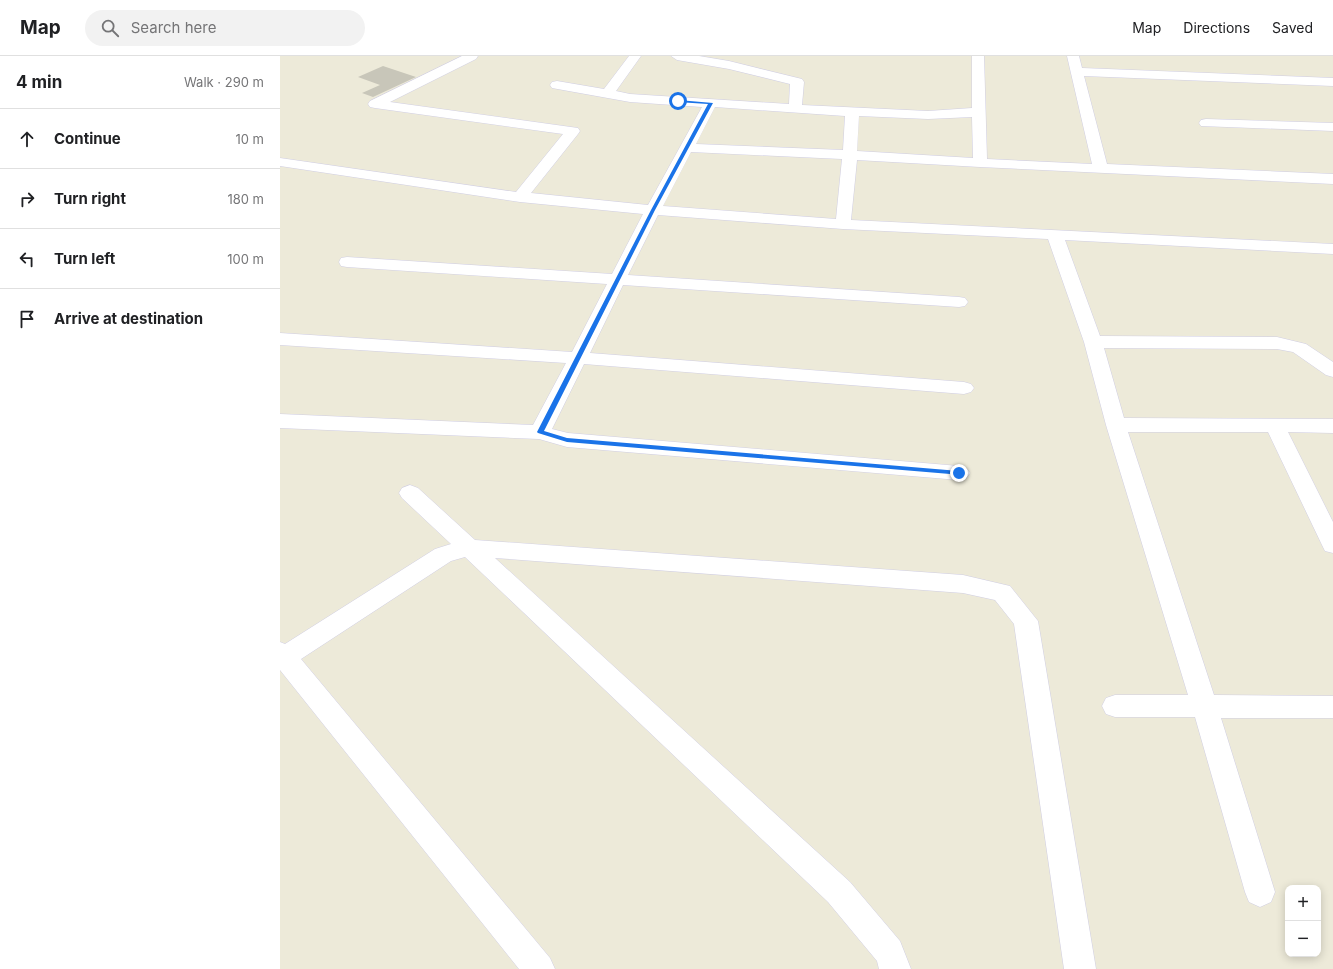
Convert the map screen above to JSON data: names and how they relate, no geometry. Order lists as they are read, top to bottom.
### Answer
{
  "page": {
    "header": "Map",
    "search": "Search here",
    "nav": ["Map", "Directions", "Saved"],
    "heading": ["4 min", "Walk · 290 m"],
    "list": [
      ["Continue", "10 m"],
      ["Turn right", "180 m"],
      ["Turn left", "100 m"],
      "Arrive at destination"
    ],
    "map_buttons": ["+", "−"]
  }
}
